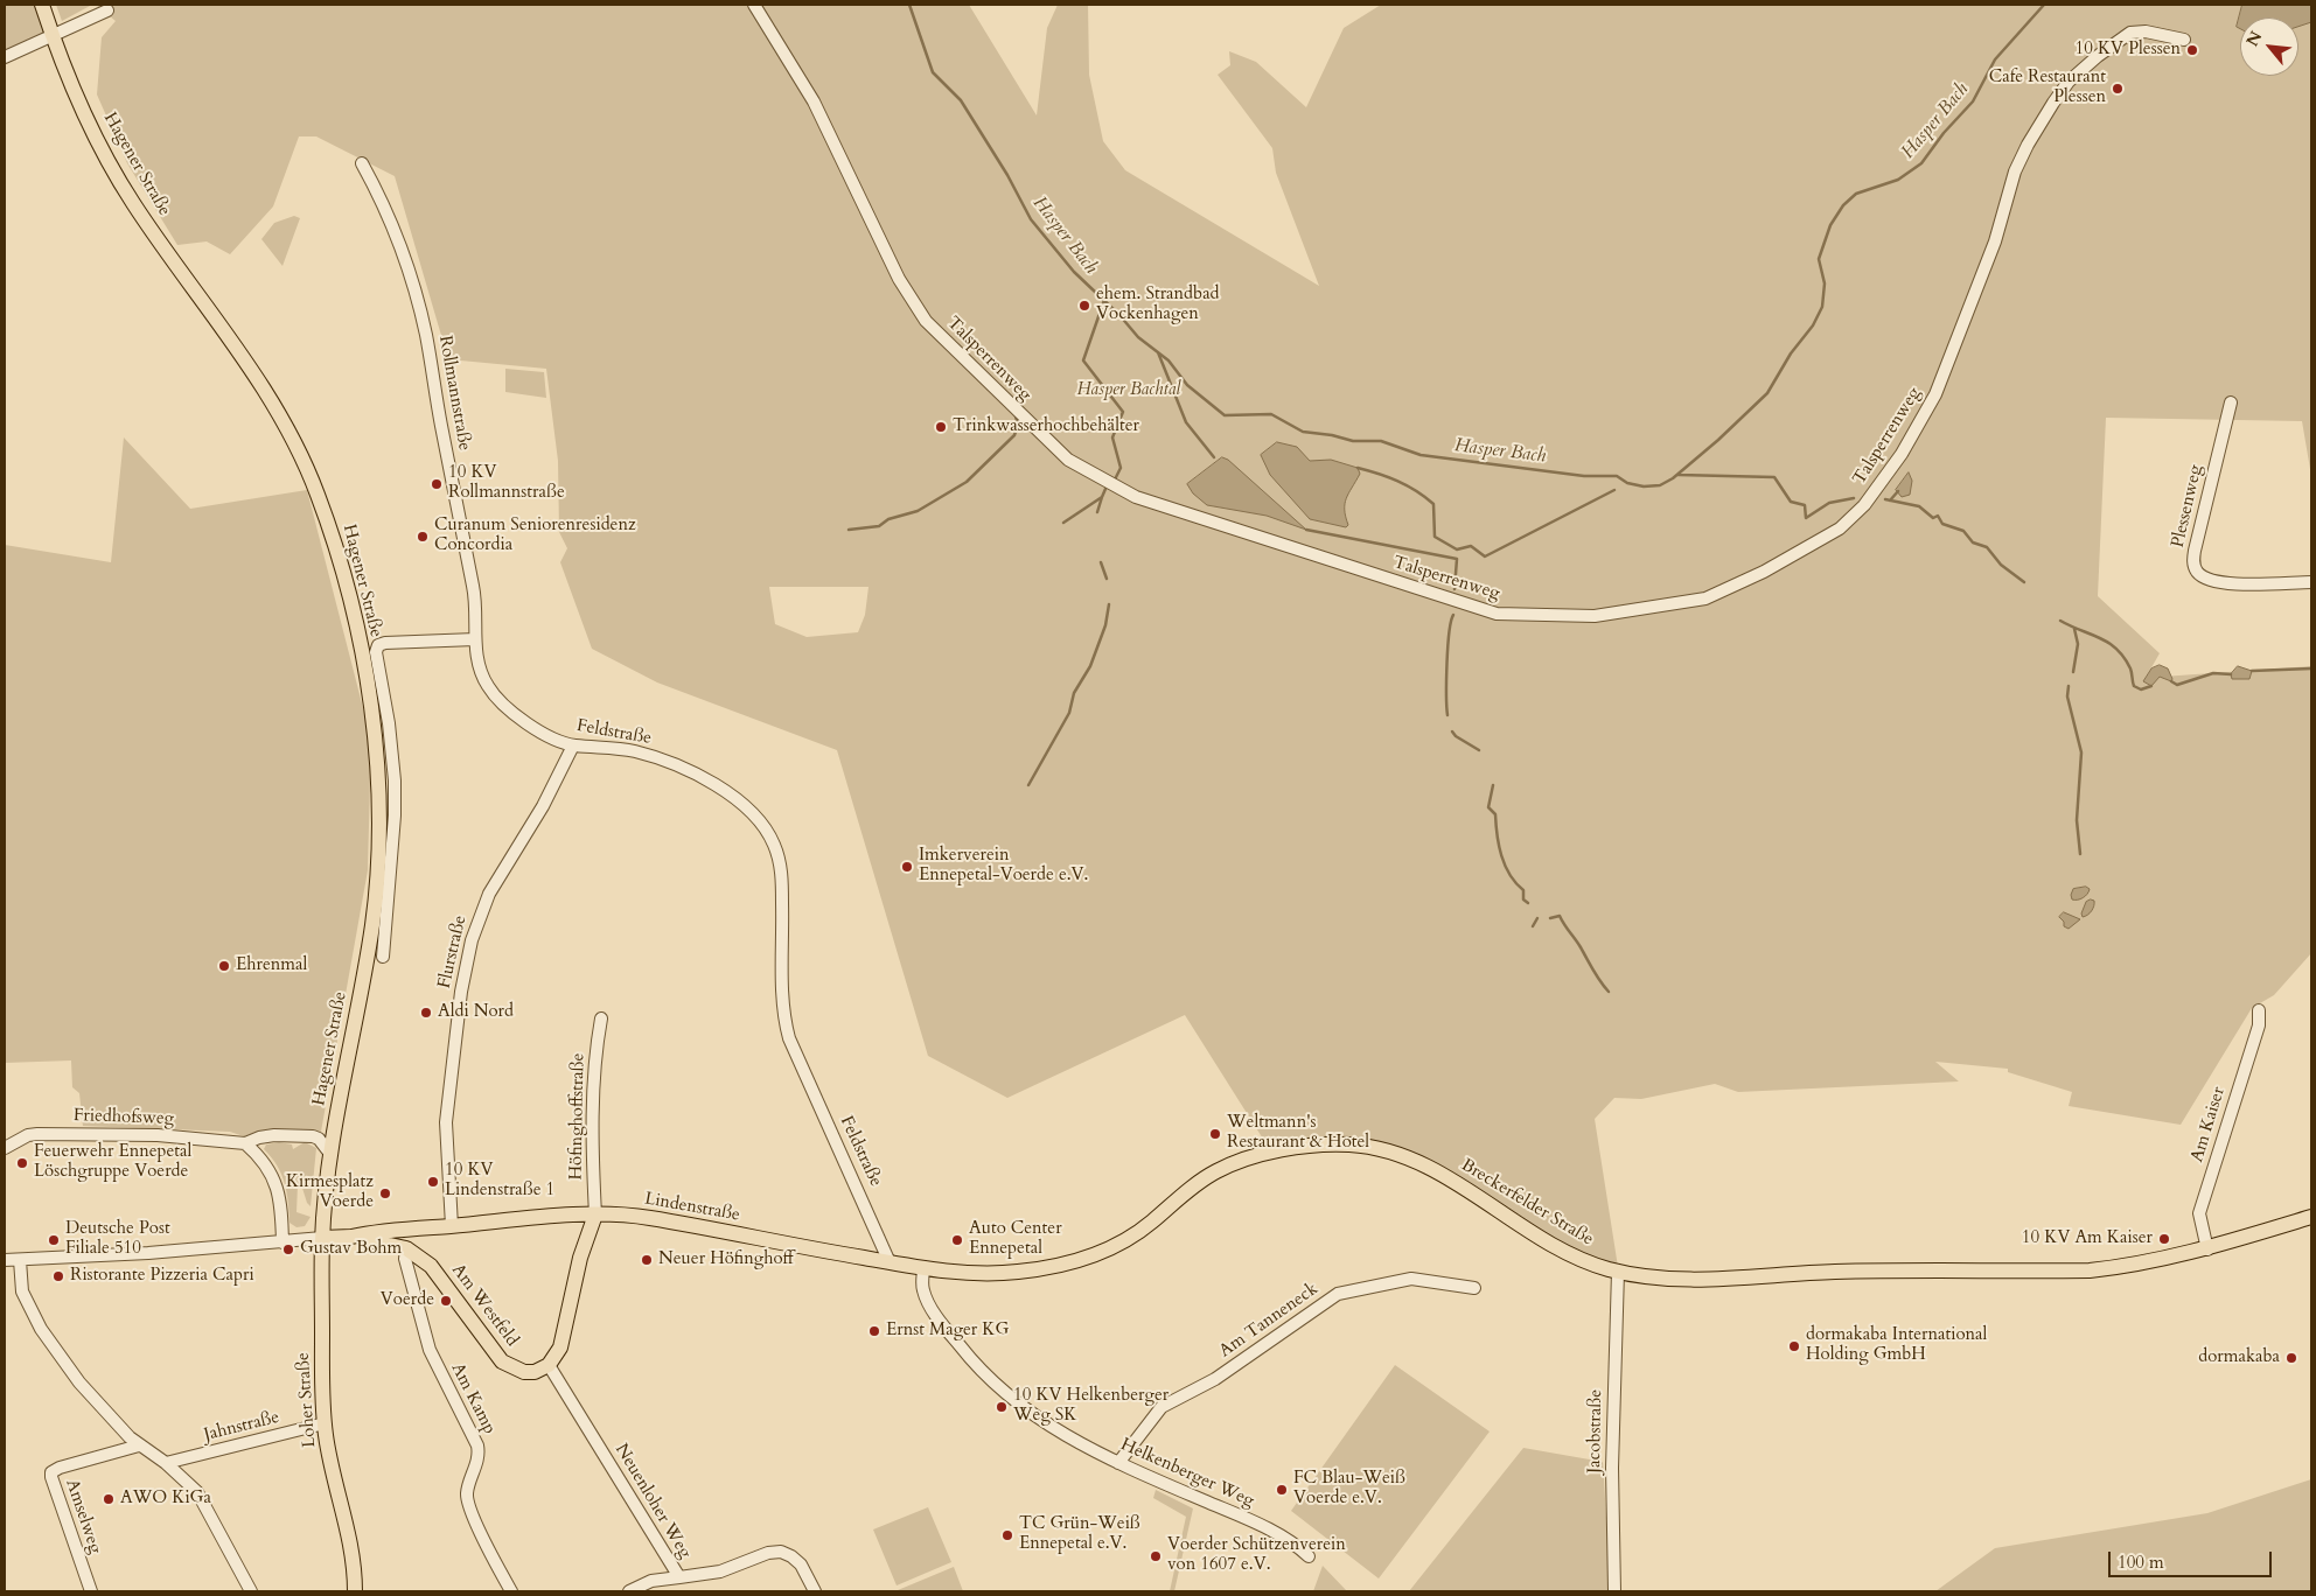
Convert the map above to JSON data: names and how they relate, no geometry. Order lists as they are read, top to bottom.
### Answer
{
  "streets": {
    "main road": [
      "Hagener Straße",
      "Breckerfelder Straße",
      "Lindenstraße",
      "Am Westfeld",
      "Loher Straße"
    ],
    "street": [
      "Talsperrenweg",
      "Rollmannstraße",
      "Plessenweg",
      "Feldstraße",
      "Flurstraße",
      "Höfinghoffstraße",
      "Friedhofsweg",
      "Am Kaiser",
      "Am Tanneneck",
      "Am Kamp",
      "Jahnstraße",
      "Jacobstraße",
      "Helkenberger Weg",
      "Neuenloher Weg",
      "Amselweg"
    ]
  },
  "crossings": [
    ["Hagener Straße", "Friedhofsweg"],
    ["Hagener Straße", "Lindenstraße"],
    ["Hagener Straße", "Loher Straße"],
    ["Rollmannstraße", "Feldstraße"],
    ["Feldstraße", "Flurstraße"],
    ["Feldstraße", "Lindenstraße"],
    ["Flurstraße", "Lindenstraße"],
    ["Höfinghoffstraße", "Lindenstraße"],
    ["Am Kaiser", "Breckerfelder Straße"],
    ["Breckerfelder Straße", "Lindenstraße"],
    ["Breckerfelder Straße", "Jacobstraße"],
    ["Lindenstraße", "Am Westfeld"],
    ["Lindenstraße", "Loher Straße"],
    ["Lindenstraße", "Helkenberger Weg"],
    ["Am Westfeld", "Am Kamp"],
    ["Am Westfeld", "Neuenloher Weg"],
    ["Am Tanneneck", "Helkenberger Weg"],
    ["Loher Straße", "Jahnstraße"]
  ],
  "water": ["Hasper Bach"],
  "parks": ["Hasper Bachtal"],
  "places": [
    "10 KV Plessen",
    "Cafe Restaurant Plessen",
    "ehem. Strandbad Vockenhagen",
    "Trinkwasserhochbehälter",
    "10 KV Rollmannstraße",
    "Curanum Seniorenresidenz Concordia",
    "Imkerverein Ennepetal-Voerde e.V.",
    "Ehrenmal",
    "Aldi Nord",
    "Weltmann's Restaurant & Hotel",
    "Feuerwehr Ennepetal Löschgruppe Voerde",
    "10 KV Lindenstraße 1",
    "Kirmesplatz Voerde",
    "10 KV Am Kaiser",
    "Deutsche Post Filiale 510",
    "Auto Center Ennepetal",
    "Gustav Bohm",
    "Neuer Höfinghoff",
    "Ristorante Pizzeria Capri",
    "Voerde",
    "Ernst Mager KG",
    "dormakaba International Holding GmbH",
    "dormakaba",
    "10 KV Helkenberger Weg SK",
    "FC Blau-Weiß Voerde e.V.",
    "AWO KiGa",
    "TC Grün-Weiß Ennepetal e.V.",
    "Voerder Schützenverein von 1607 e.V."
  ],
  "scale_bar": "100 m",
  "north": "top left"
}
